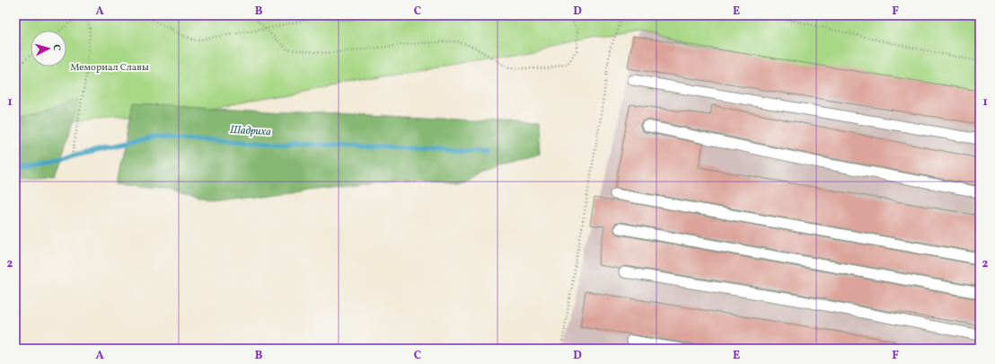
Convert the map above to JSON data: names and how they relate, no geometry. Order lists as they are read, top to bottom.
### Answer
{
  "water": ["Шадриха"],
  "parks": ["Мемориал Славы"],
  "north": "right",
  "grid": {
    "columns": [
      "A",
      "B",
      "C",
      "D",
      "E",
      "F"
    ],
    "rows": ["1", "2"]
  }
}
